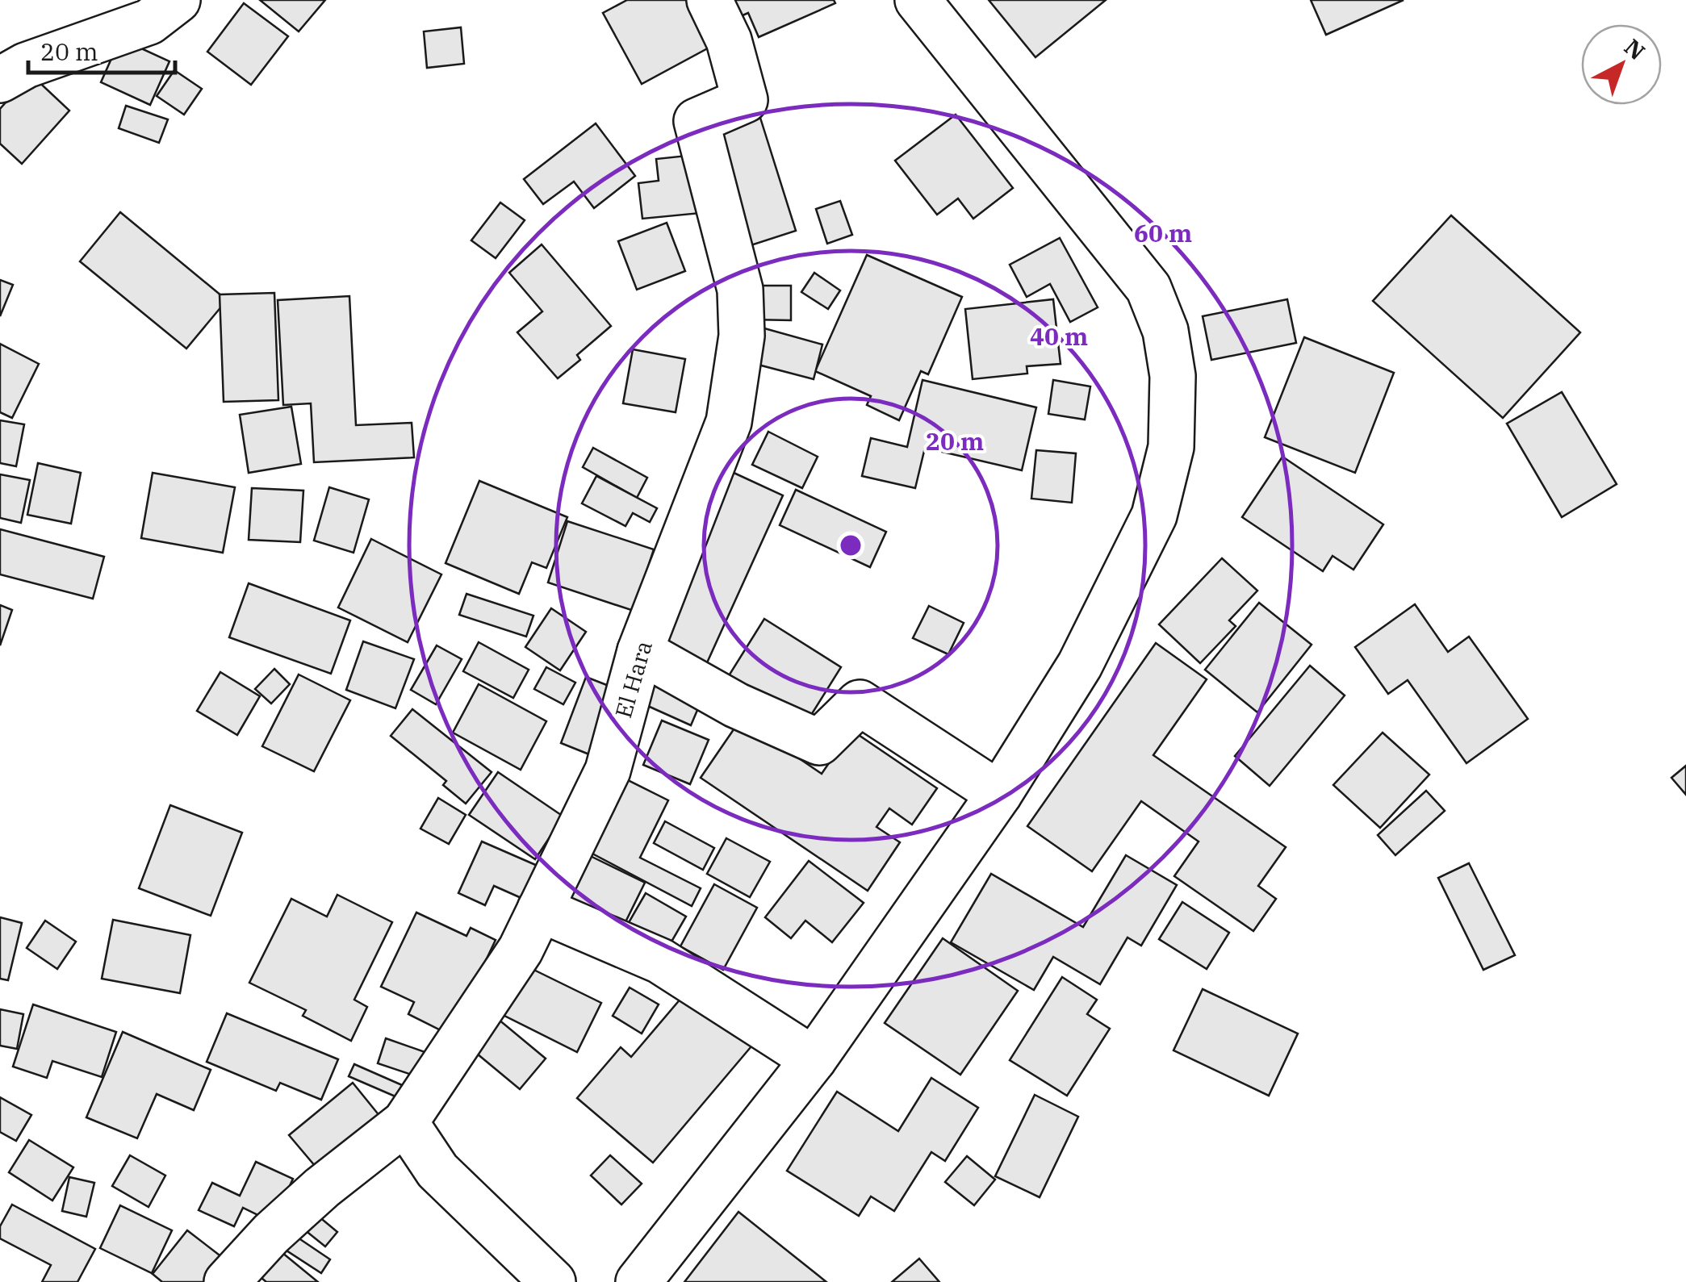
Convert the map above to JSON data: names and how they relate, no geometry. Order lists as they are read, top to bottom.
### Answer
{
  "streets": {
    "street": ["El Hara"]
  },
  "scale_bar": "20 m",
  "north": "top right",
  "rings": ["60 m", "40 m", "20 m"]
}
